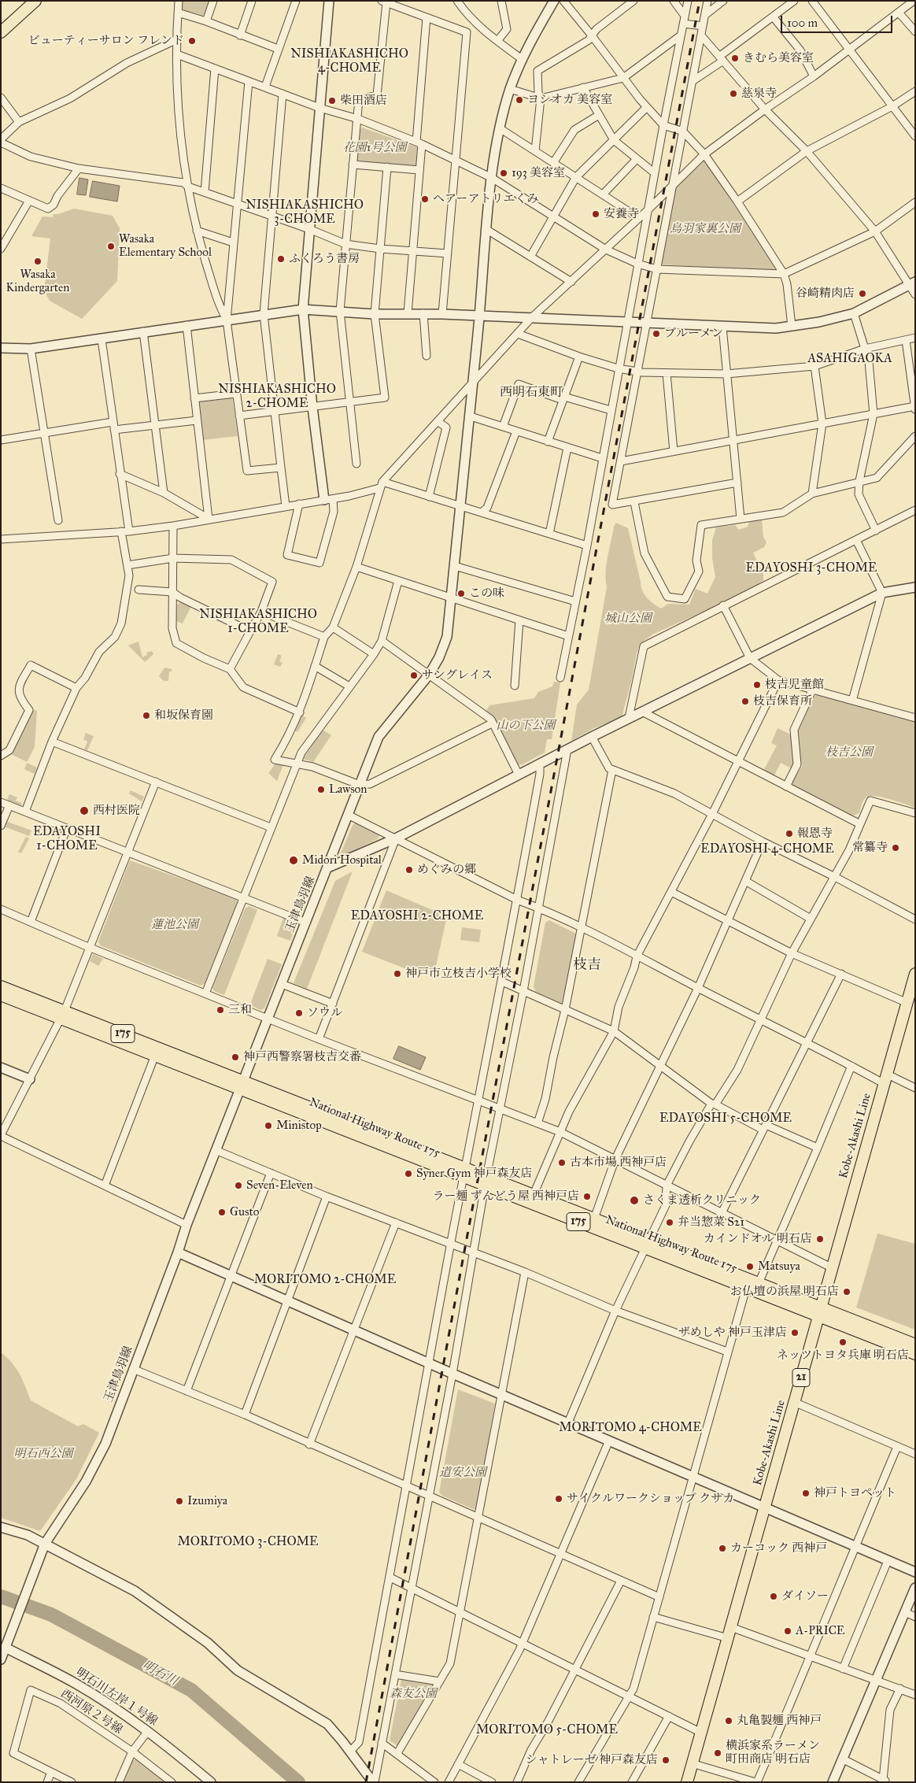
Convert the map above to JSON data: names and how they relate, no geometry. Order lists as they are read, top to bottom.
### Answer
{
  "streets": {
    "main road": [
      "175",
      "National Highway Route 175",
      "Kobe-Akashi Line",
      "21"
    ],
    "street": ["玉津鳥羽線", "明石川左岸１号線", "西河原２号線"]
  },
  "crossings": [
    ["玉津鳥羽線", "National Highway Route 175"],
    ["玉津鳥羽線", "明石川左岸１号線"],
    ["National Highway Route 175", "Kobe-Akashi Line"]
  ],
  "districts": [
    "NISHIAKASHICHO 4-CHOME",
    "NISHIAKASHICHO 3-CHOME",
    "ASAHIGAOKA",
    "NISHIAKASHICHO 2-CHOME",
    "西明石東町",
    "EDAYOSHI 3-CHOME",
    "NISHIAKASHICHO 1-CHOME",
    "EDAYOSHI 1-CHOME",
    "EDAYOSHI 4-CHOME",
    "EDAYOSHI 2-CHOME",
    "枝吉",
    "EDAYOSHI 5-CHOME",
    "MORITOMO 2-CHOME",
    "MORITOMO 4-CHOME",
    "MORITOMO 3-CHOME",
    "MORITOMO 5-CHOME"
  ],
  "water": ["明石川"],
  "parks": [
    "花園1号公園",
    "鳥羽家裏公園",
    "城山公園",
    "山の下公園",
    "枝吉公園",
    "蓮池公園",
    "明石西公園",
    "道安公園",
    "森友公園"
  ],
  "places": [
    "ビューティーサロン フレンド",
    "きむら美容室",
    "慈泉寺",
    "ヨシオカ 美容室",
    "柴田酒店",
    "193 美容室",
    "ヘアーアトリエくみ",
    "安養寺",
    "Wasaka Elementary School",
    "ふくろう書房",
    "Wasaka Kindergarten",
    "谷崎精肉店",
    "ブルーメン",
    "この味",
    "サングレイス",
    "枝吉児童館",
    "枝吉保育所",
    "和坂保育園",
    "Lawson",
    "西村医院",
    "報恩寺",
    "常纂寺",
    "Midori Hospital",
    "めぐみの郷",
    "神戸市立枝吉小学校",
    "三和",
    "ソウル",
    "神戸西警察署枝吉交番",
    "Ministop",
    "古本市場 西神戸店",
    "Syner Gym 神戸森友店",
    "Seven-Eleven",
    "ラー麺 ずんどう屋 西神戸店",
    "さくま透析クリニック",
    "Gusto",
    "弁当惣菜 S21",
    "カインドオル 明石店",
    "Matsuya",
    "お仏壇の浜屋 明石店",
    "ザめしや 神戸玉津店",
    "ネッツトヨタ兵庫 明石店",
    "神戸トヨペット",
    "サイクルワークショップ クサカ",
    "Izumiya",
    "カーコック 西神戸",
    "ダイソー",
    "A-PRICE",
    "丸亀製麺 西神戸",
    "横浜家系ラーメン 町田商店 明石店",
    "シャトレーゼ 神戸森友店"
  ],
  "scale_bar": "100 m"
}
